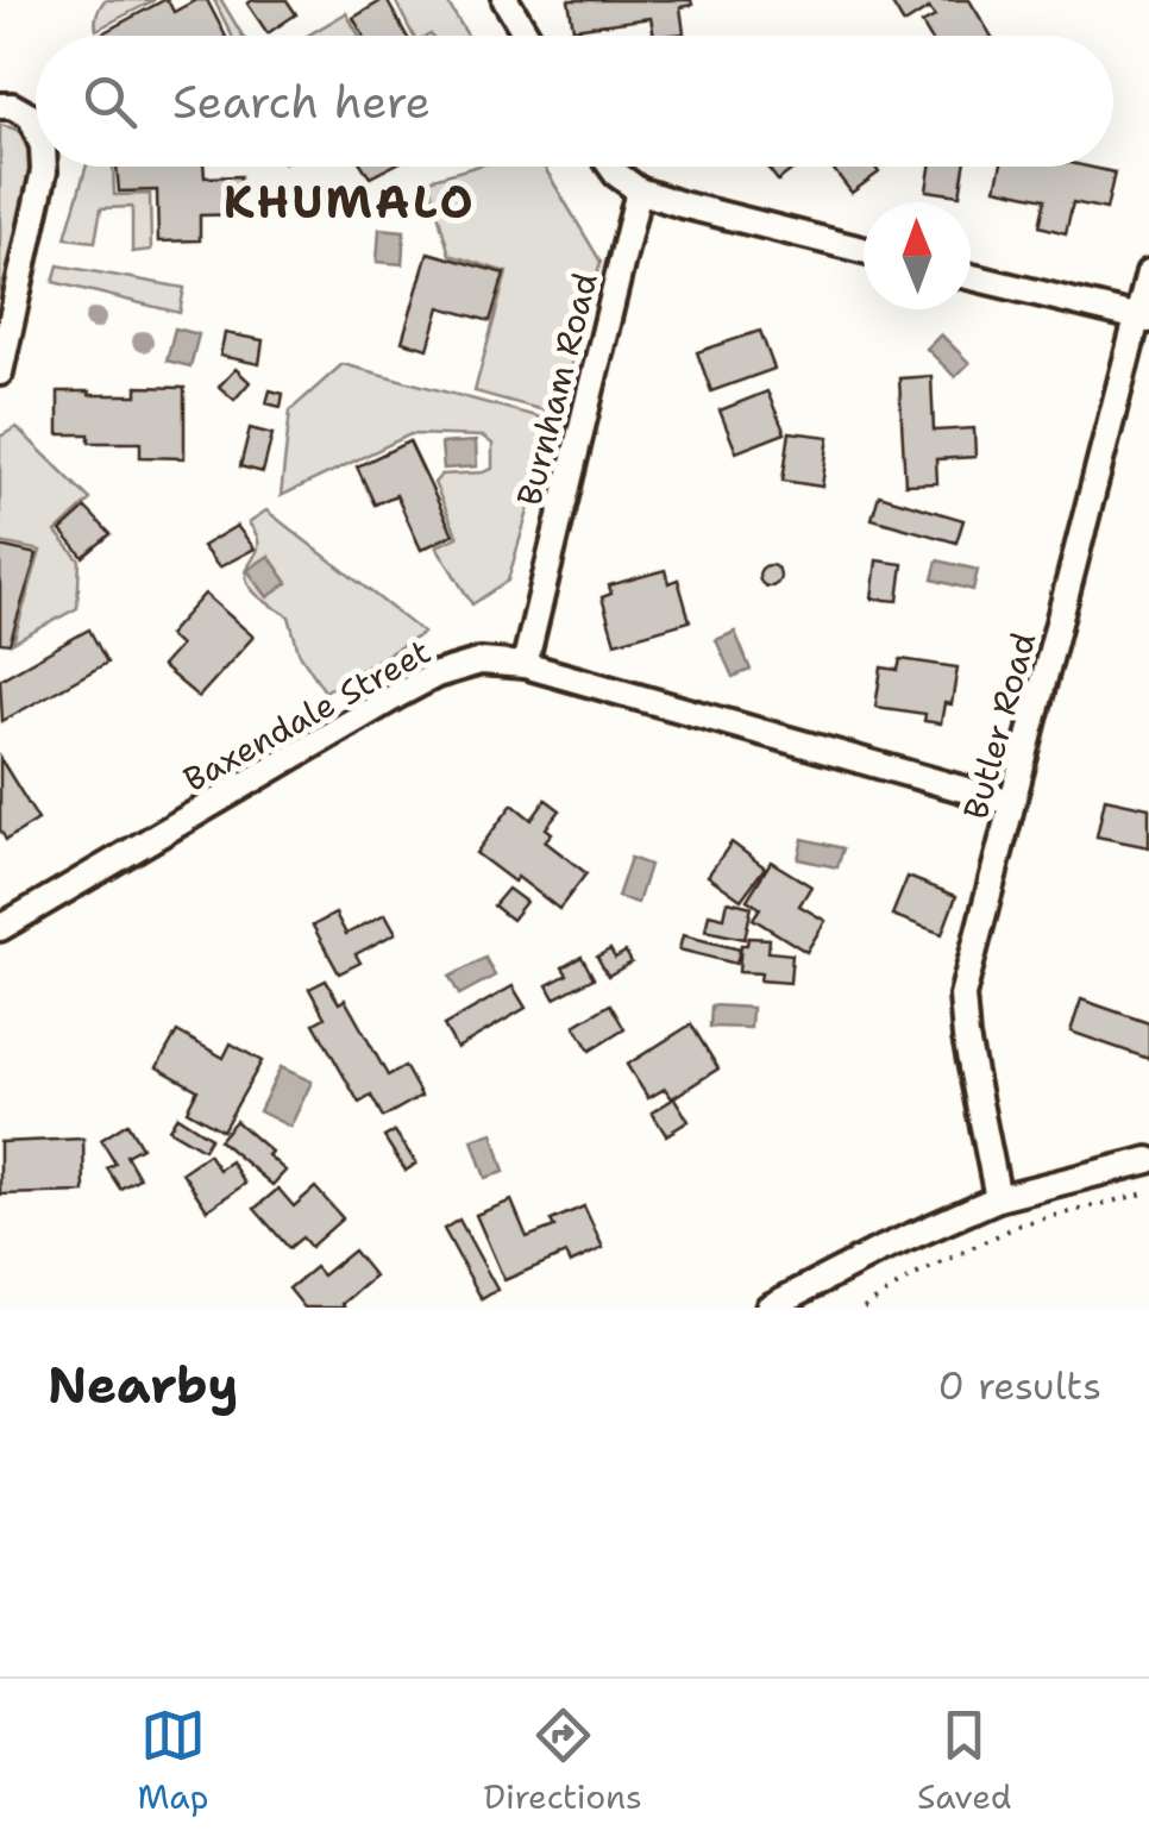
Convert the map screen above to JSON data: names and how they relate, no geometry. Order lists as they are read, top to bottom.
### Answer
{
  "streets": {
    "street": ["Burnham Road", "Baxendale Street", "Butler Road"]
  },
  "crossings": [
    ["Burnham Road", "Baxendale Street"],
    ["Baxendale Street", "Butler Road"]
  ],
  "districts": ["KHUMALO"],
  "north": "top",
  "page": {
    "search": "Search here",
    "heading": ["Nearby", "0 results"],
    "nav": ["Map", "Directions", "Saved"]
  }
}
